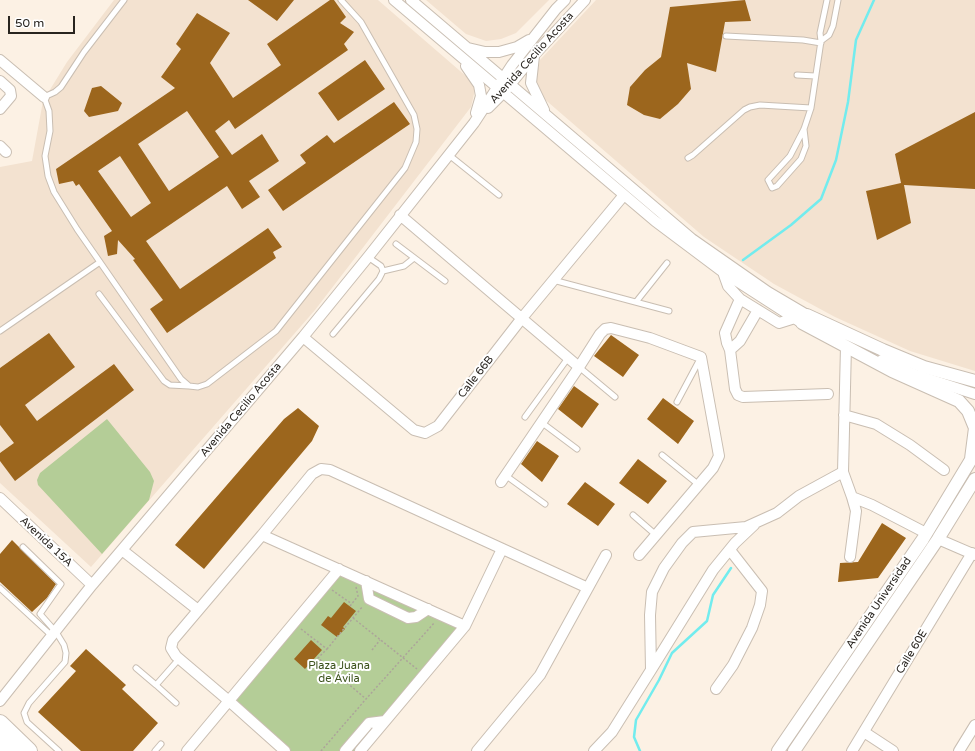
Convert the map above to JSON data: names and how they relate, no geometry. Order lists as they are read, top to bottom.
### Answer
{
  "streets": {
    "street": [
      "Avenida Cecilio Acosta",
      "Calle 66B",
      "Avenida 15A",
      "Avenida Universidad",
      "Calle 60E"
    ]
  },
  "crossings": [
    ["Avenida Cecilio Acosta", "Calle 66B"],
    ["Avenida Cecilio Acosta", "Avenida 15A"]
  ],
  "parks": ["Plaza Juana de Ávila"],
  "scale_bar": "50 m"
}
